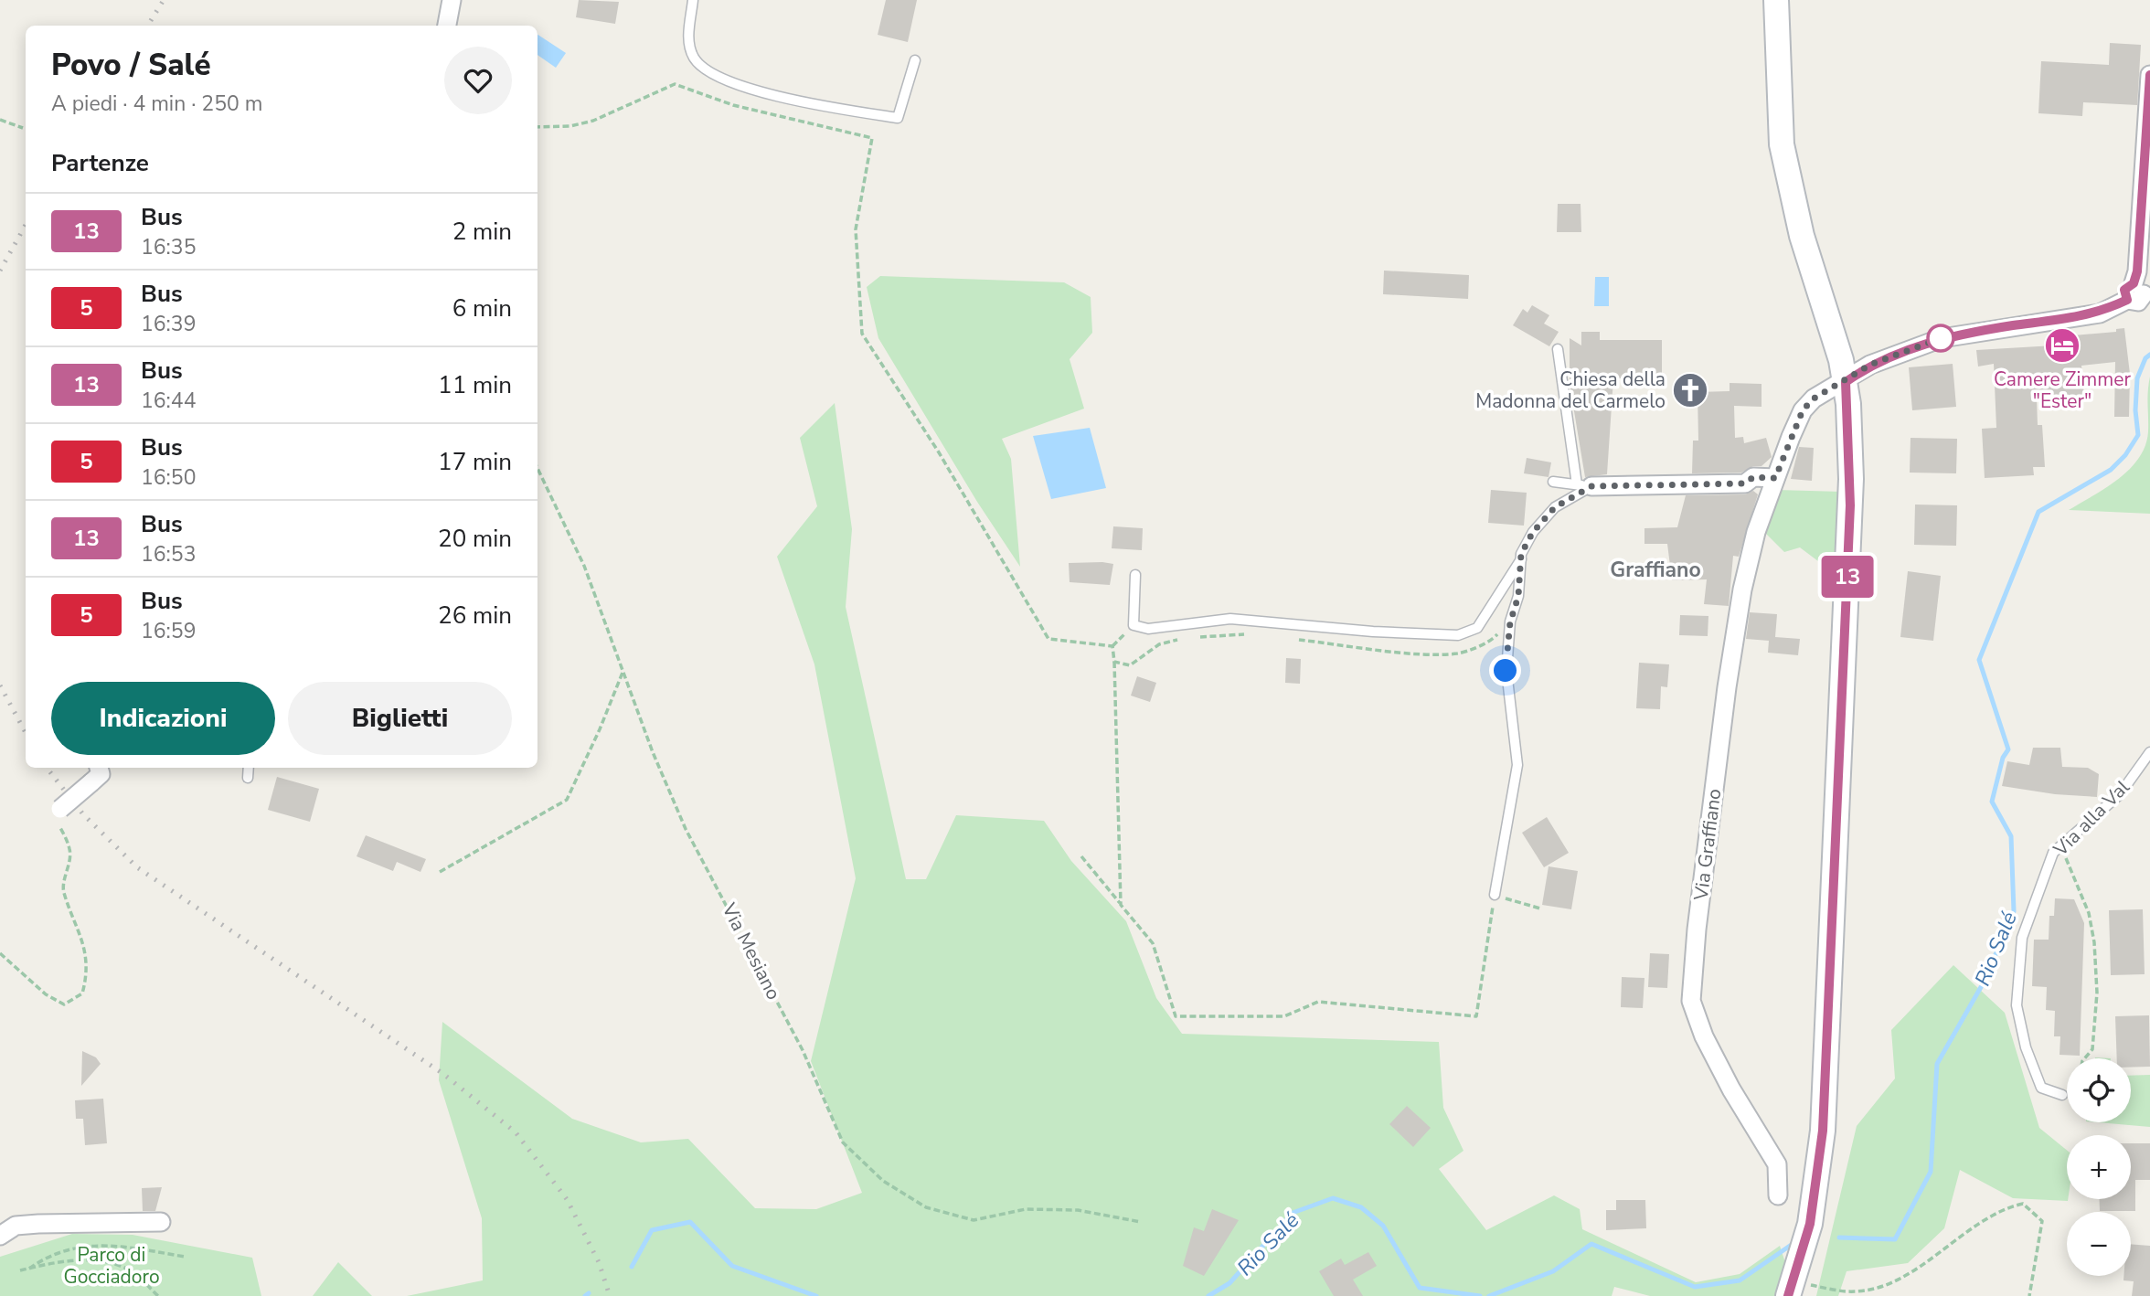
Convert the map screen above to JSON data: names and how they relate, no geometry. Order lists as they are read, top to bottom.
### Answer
{
  "streets": {
    "street": ["Via Graffiano"],
    "lane": ["Via alla Val"],
    "path": ["Via Mesiano"]
  },
  "districts": ["Graffiano"],
  "water": ["Rio Salé"],
  "parks": ["Parco di Gocciadoro"],
  "places": {
    "hotel": ["Camere Zimmer \"Ester\""],
    "church": ["Chiesa della Madonna del Carmelo"]
  },
  "lines": ["bus line 13"],
  "page": {
    "on_map": "13",
    "heading": [
      ["Povo / Salé", "A piedi · 4 min · 250 m"],
      "Partenze"
    ],
    "list": [
      {
        "mark": "13",
        "name": "Bus",
        "note": "16:35",
        "value": "2 min"
      },
      {
        "mark": "5",
        "name": "Bus",
        "note": "16:39",
        "value": "6 min"
      },
      {
        "mark": "13",
        "name": "Bus",
        "note": "16:44",
        "value": "11 min"
      },
      {
        "mark": "5",
        "name": "Bus",
        "note": "16:50",
        "value": "17 min"
      },
      {
        "mark": "13",
        "name": "Bus",
        "note": "16:53",
        "value": "20 min"
      },
      {
        "mark": "5",
        "name": "Bus",
        "note": "16:59",
        "value": "26 min"
      }
    ],
    "buttons": ["Indicazioni", "Biglietti"],
    "map_buttons": ["+", "−"]
  }
}
